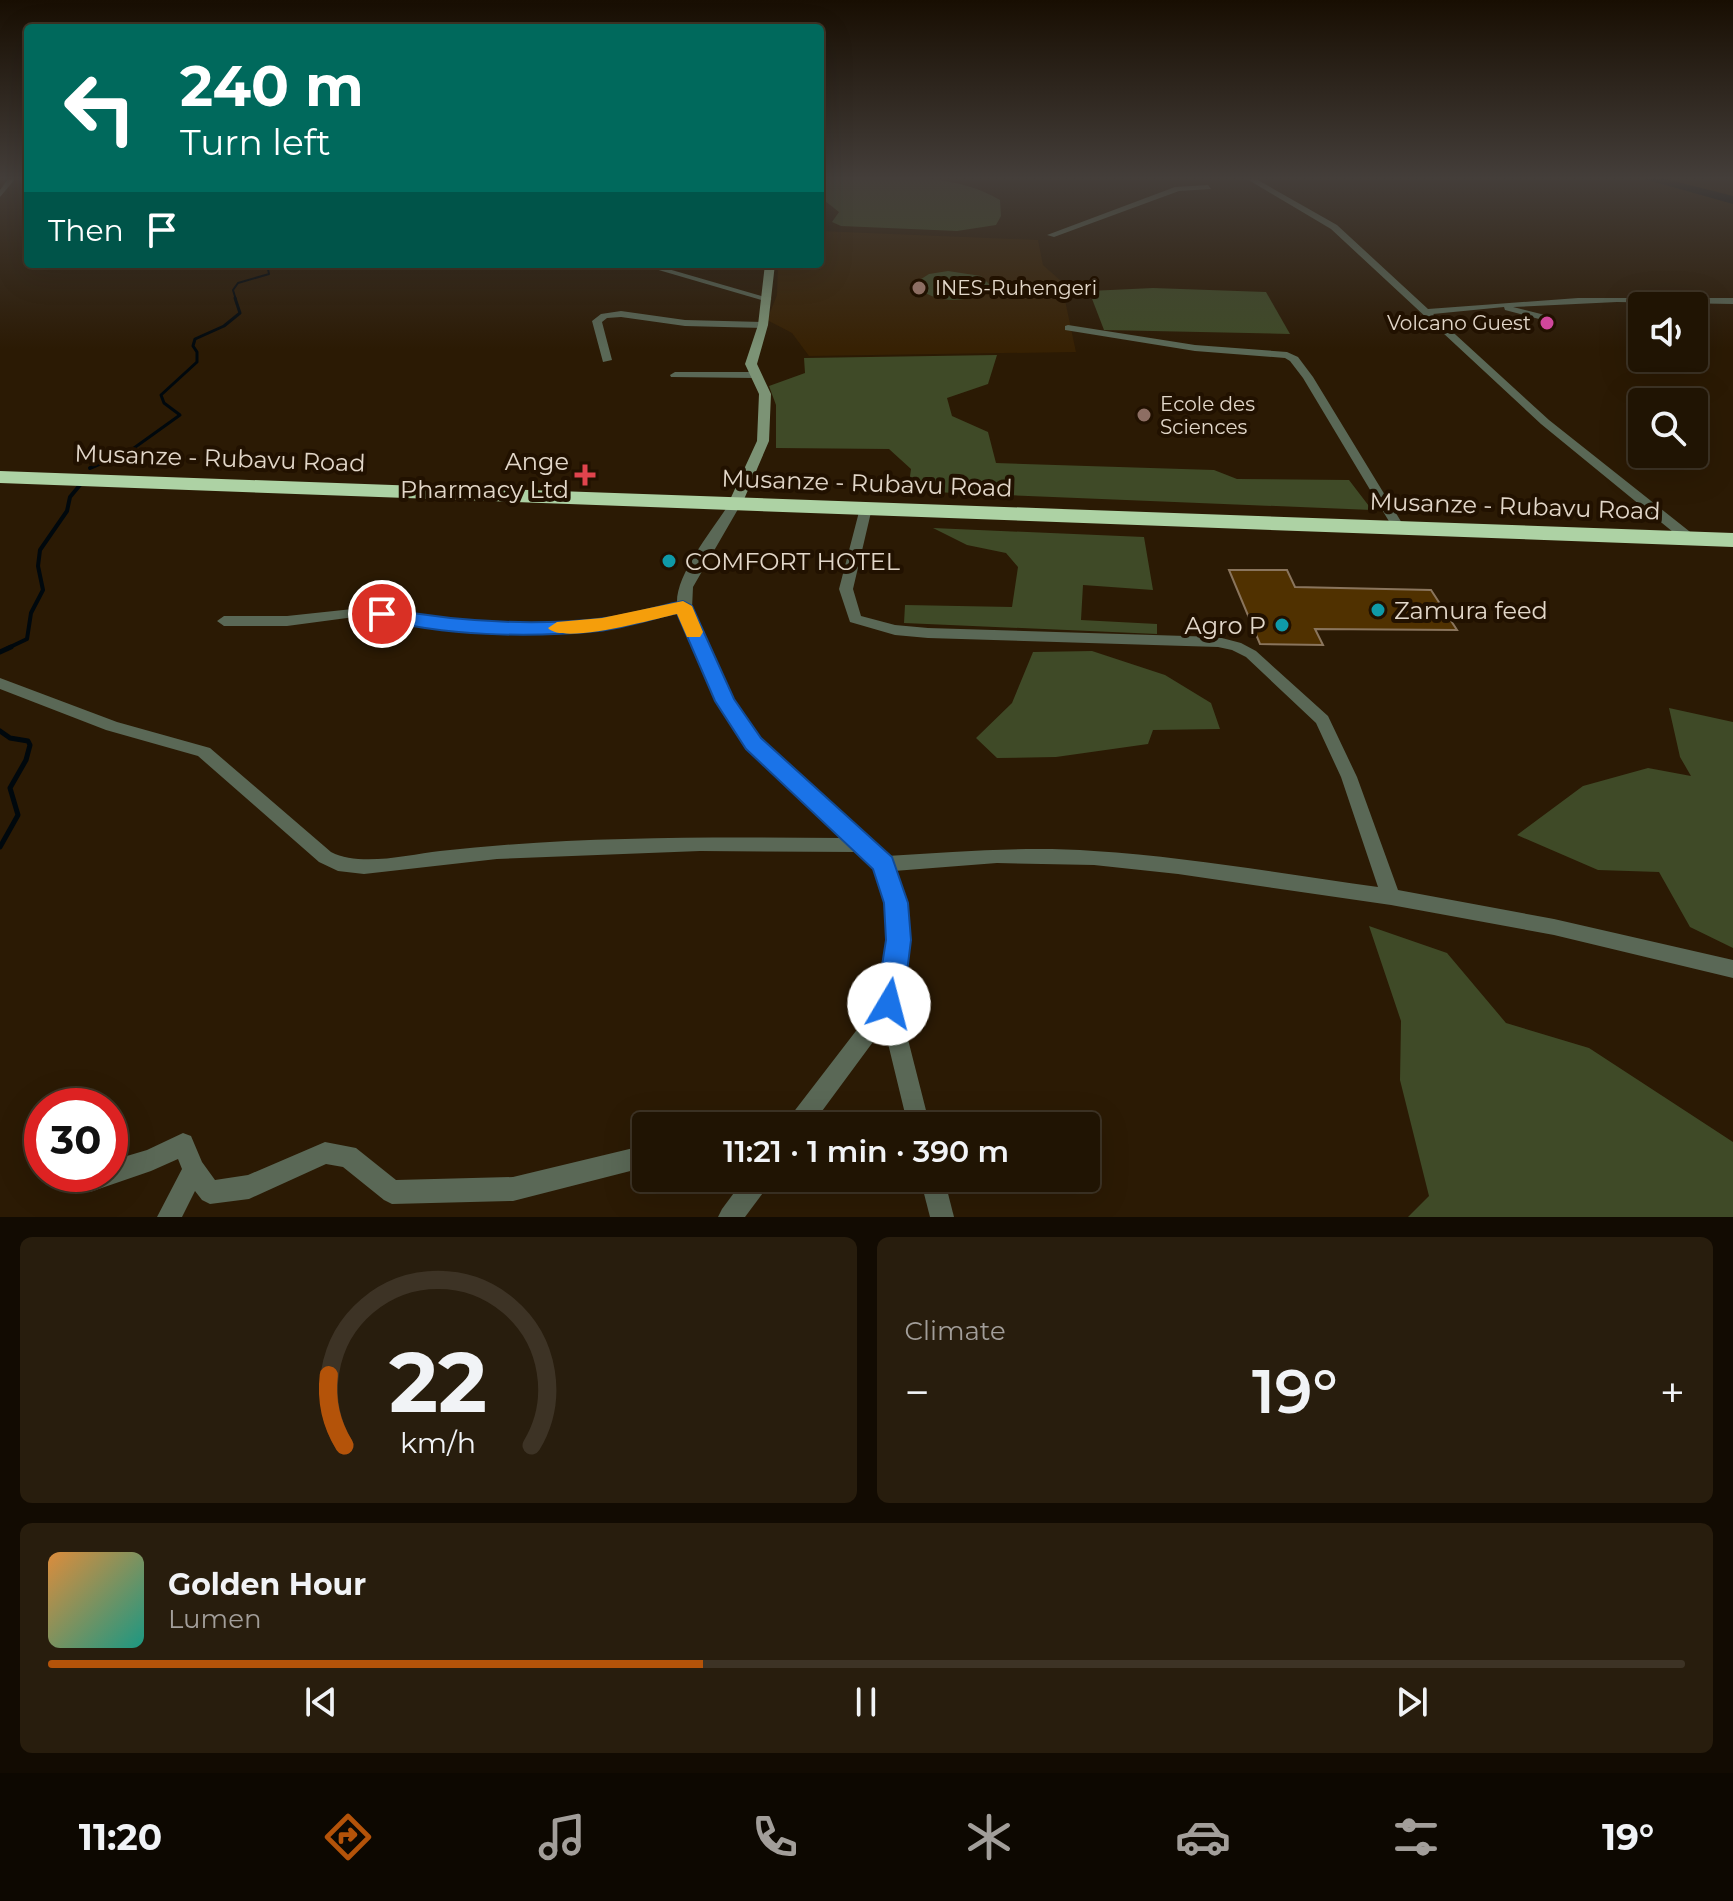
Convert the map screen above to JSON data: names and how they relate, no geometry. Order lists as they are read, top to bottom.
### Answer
{
  "streets": {
    "highway": ["Musanze - Rubavu Road"]
  },
  "places": {
    "other": [
      "INES-Ruhengeri",
      "Volcano Guest",
      "Ecole des Sciences",
      "COMFORT HOTEL",
      "Zamura feed",
      "Agro P"
    ],
    "health": ["Ange Pharmacy Ltd"]
  },
  "page": {
    "turn": ["240 m", "Turn left"],
    "then": "Then",
    "limit": "30",
    "trip": "11:21 · 1 min · 390 m",
    "tile": "Climate",
    "heat": ["−", "19°", "+"],
    "song": ["Golden Hour", "Lumen"],
    "tabs": ["11:20", "19°"],
    "gauge": ["22", "km/h"]
  }
}
